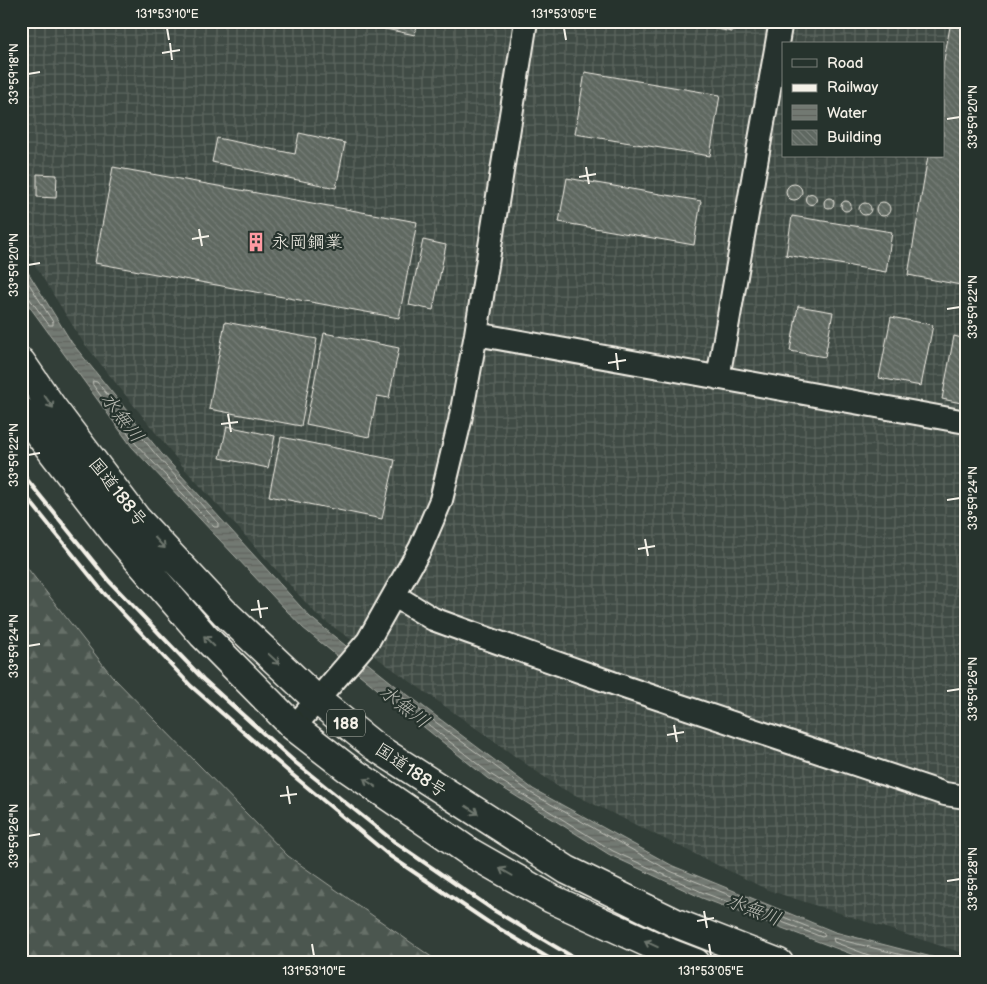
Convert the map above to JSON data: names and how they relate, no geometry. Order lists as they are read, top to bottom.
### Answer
{
  "streets": {
    "highway": ["国道188号", "188"]
  },
  "water": ["水無川"],
  "places": {
    "building": ["永岡鋼業"]
  },
  "legend": [
    "Road",
    "Railway",
    "Water",
    "Building"
  ],
  "coordinates": [
    "131°53'10\"E",
    "131°53'05\"E",
    "33°59'18\"N",
    "33°59'20\"N",
    "33°59'22\"N",
    "33°59'24\"N",
    "33°59'26\"N",
    "33°59'28\"N"
  ]
}
